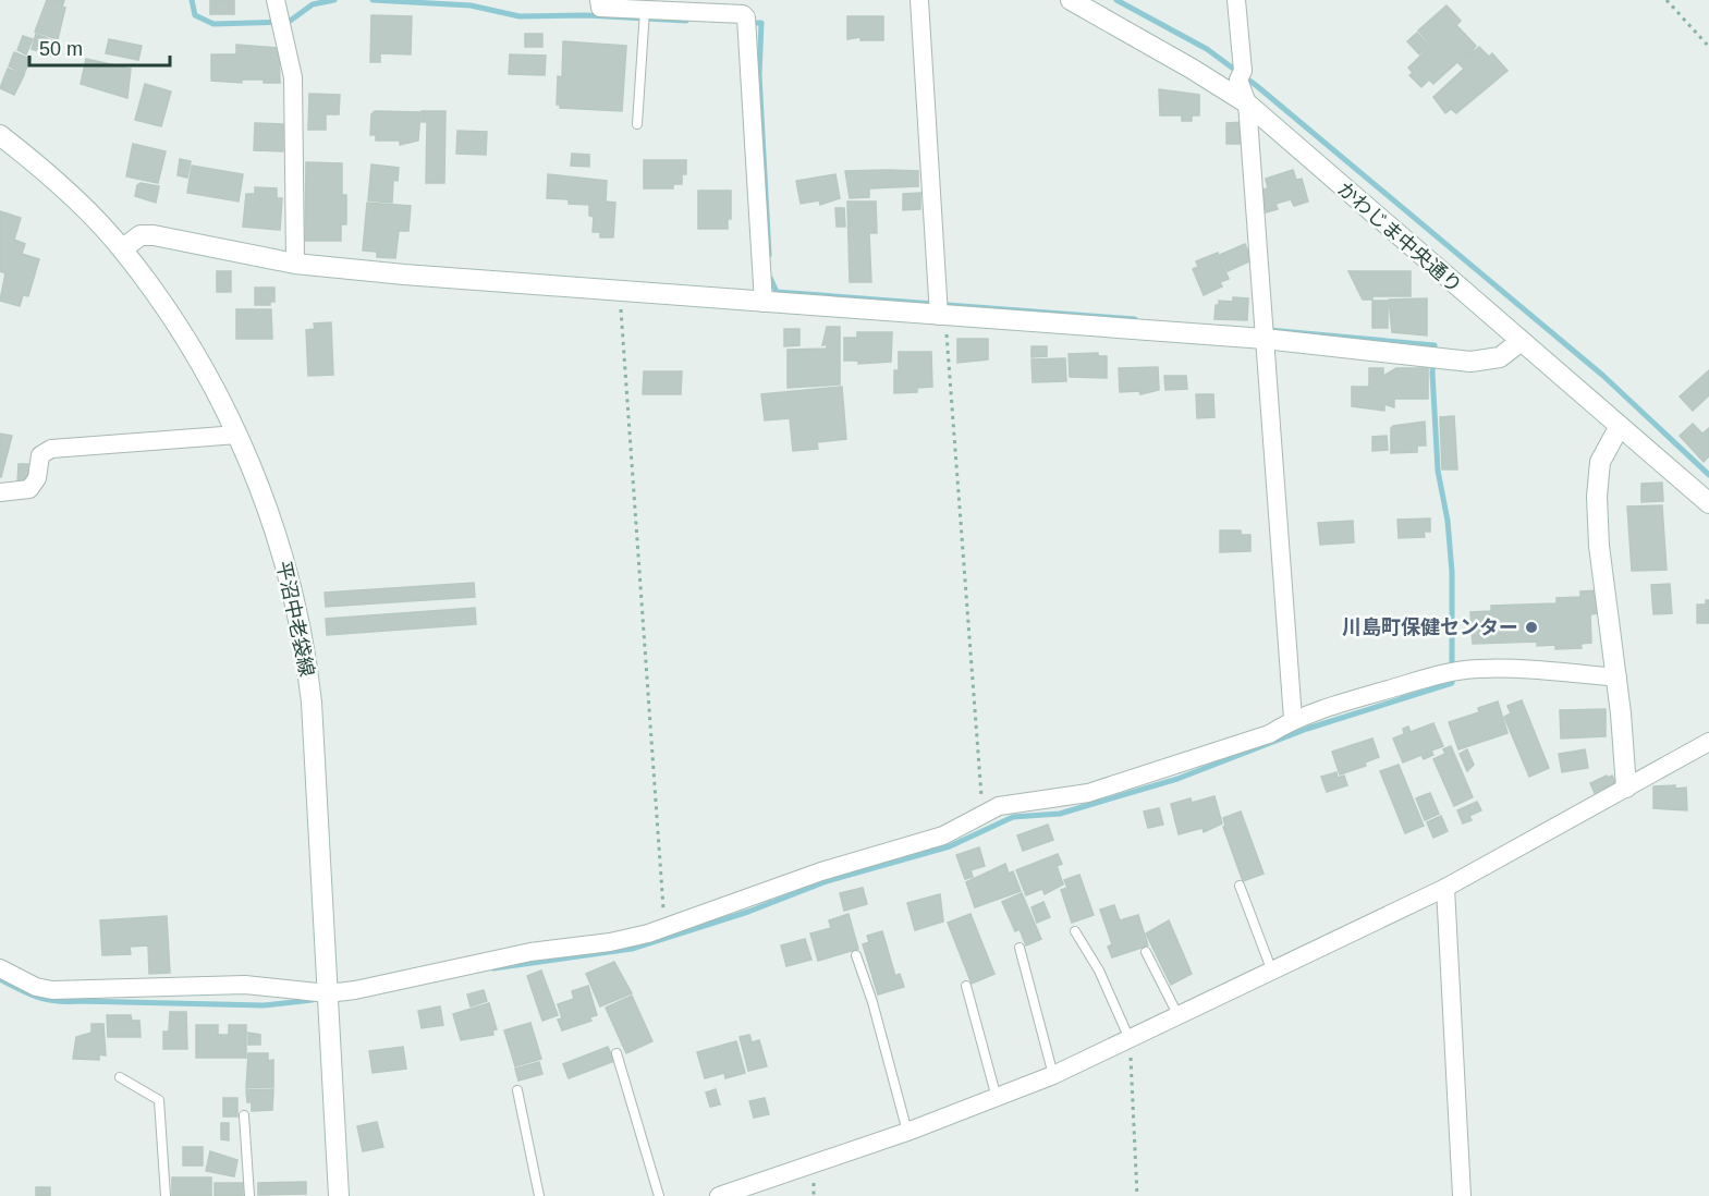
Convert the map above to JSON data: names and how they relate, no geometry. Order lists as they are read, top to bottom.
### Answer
{
  "streets": {
    "street": ["かわじま中央通り", "平沼中老袋線"]
  },
  "places": ["川島町保健センター"],
  "scale_bar": "50 m"
}
